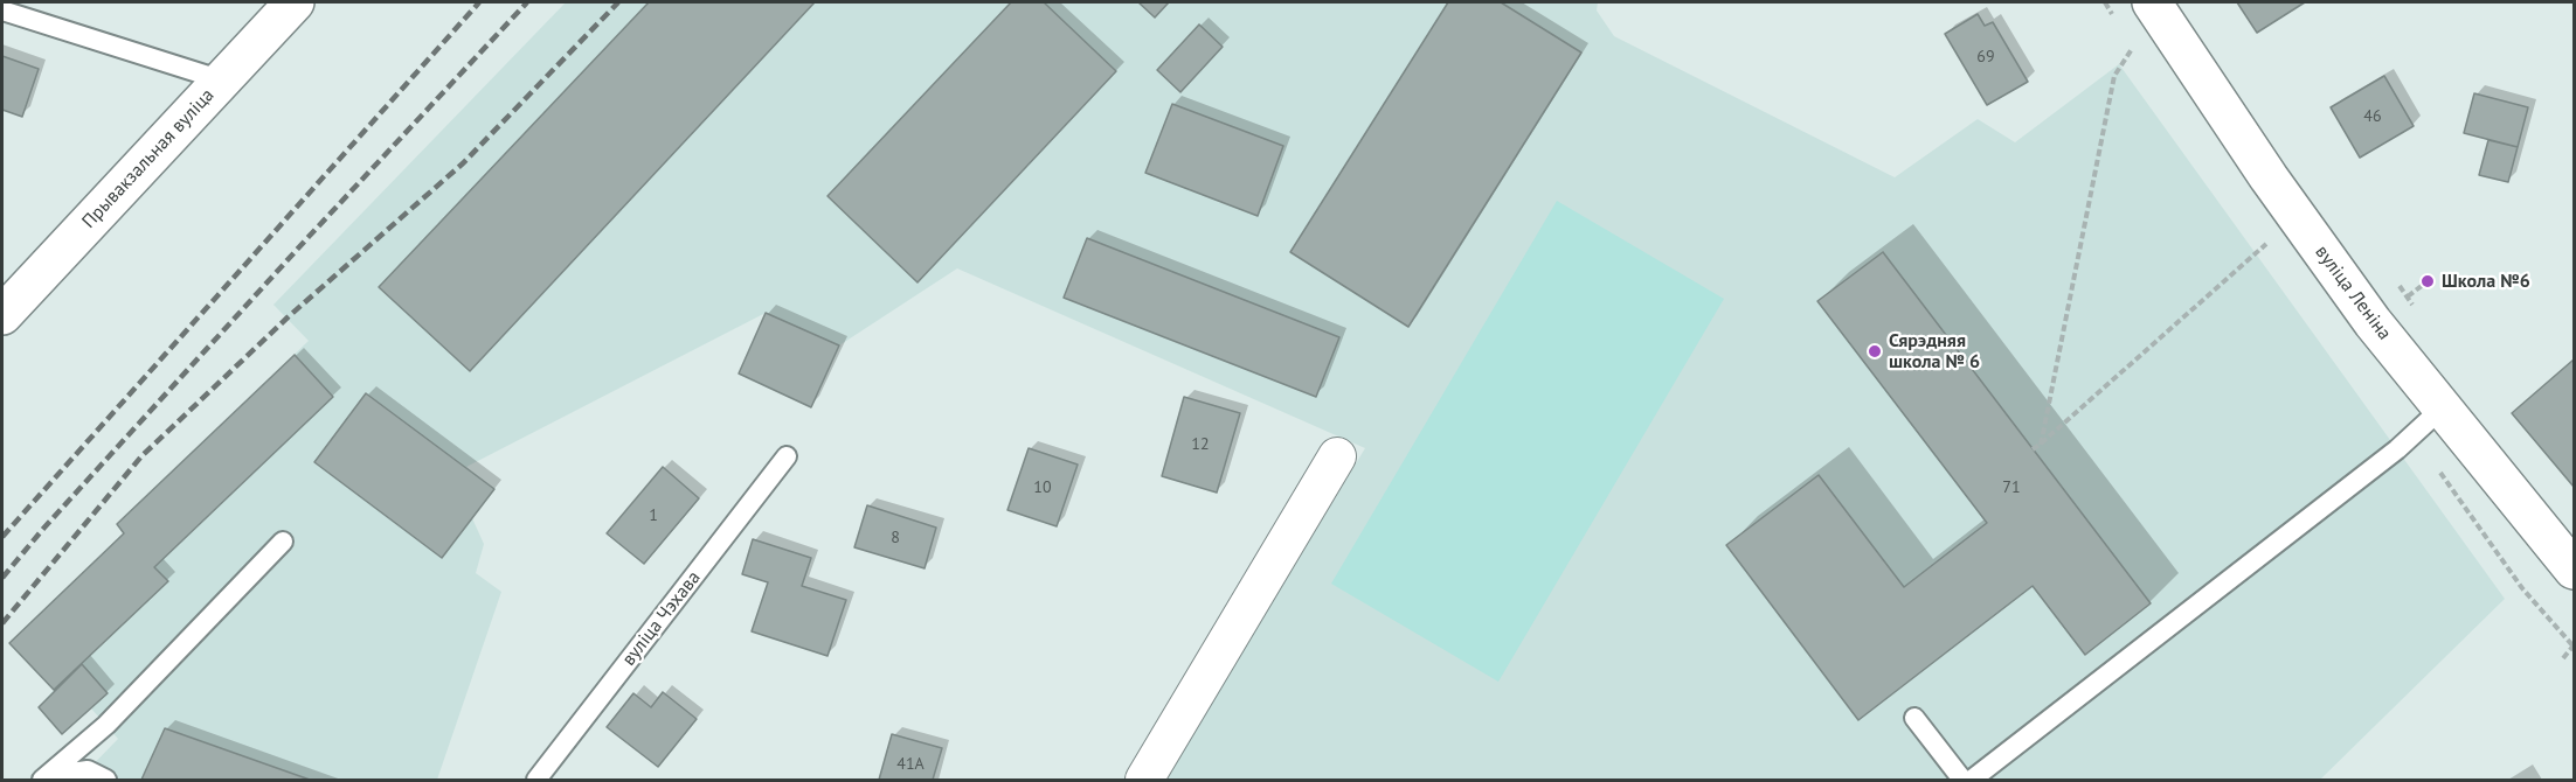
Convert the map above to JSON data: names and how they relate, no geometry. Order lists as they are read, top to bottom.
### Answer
{
  "streets": {
    "main road": ["Прывакзальная вуліца", "вуліца Леніна"],
    "lane": ["вуліца Чэхава"]
  },
  "places": ["Школа №6", "Сярэдняя школа № 6"],
  "house_numbers": [
    "69",
    "46",
    "12",
    "10",
    "71",
    "1",
    "8",
    "41А"
  ]
}
